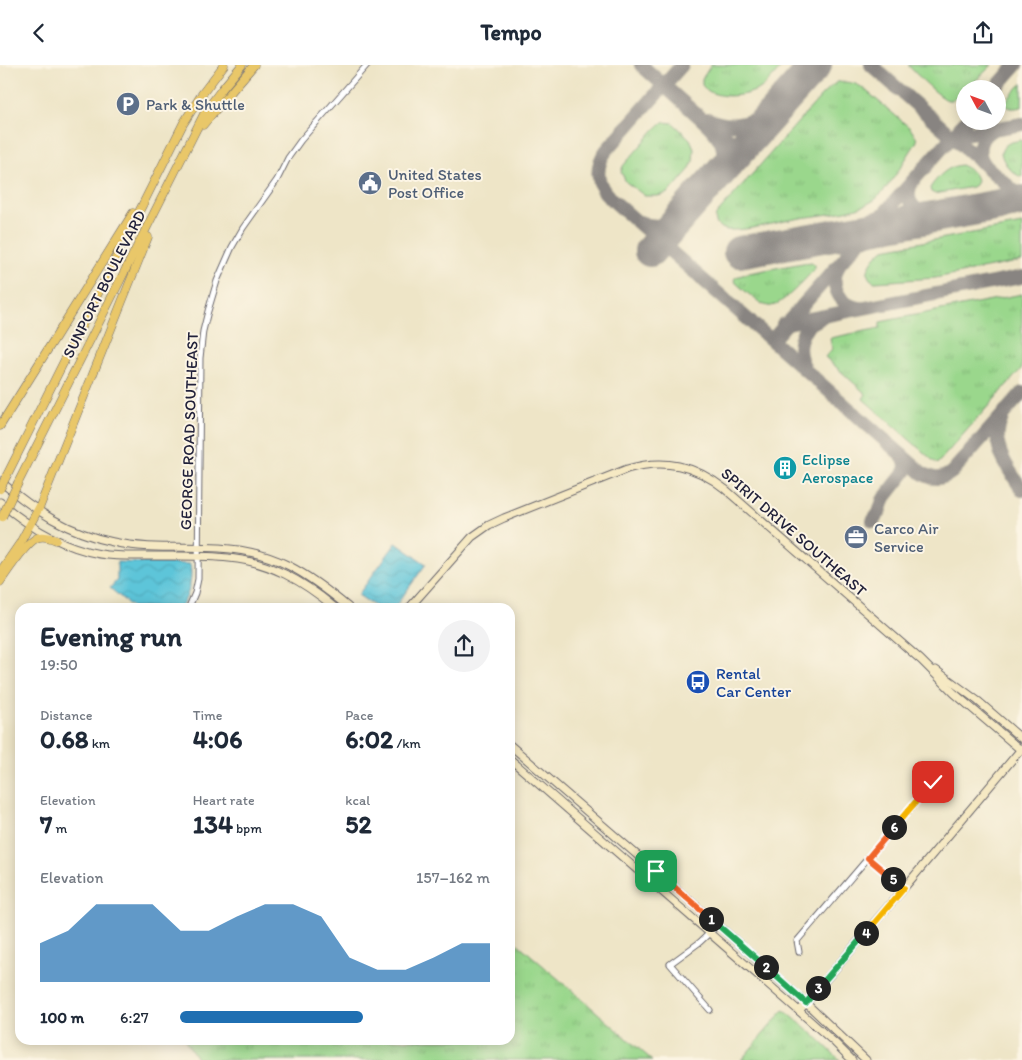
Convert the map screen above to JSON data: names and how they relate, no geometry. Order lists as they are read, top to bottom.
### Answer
{
  "streets": {
    "main road": ["SUNPORT BOULEVARD", "SPIRIT DRIVE SOUTHEAST"],
    "street": ["GEORGE ROAD SOUTHEAST"]
  },
  "places": {
    "parking": ["Park & Shuttle"],
    "public building": ["United States Post Office"],
    "building": ["Eclipse Aerospace"],
    "office": ["Carco Air Service"],
    "bus stop": ["Rental Car Center"]
  },
  "north": "top left",
  "page": {
    "header": "Tempo",
    "heading": ["Evening run", "19:50"],
    "stats": [
      ["Distance", "0.68 km"],
      ["Time", "4:06"],
      ["Pace", "6:02 /km"],
      ["Elevation", "7 m"],
      ["Heart rate", "134 bpm"],
      ["kcal", "52"]
    ],
    "pins": [
      "6",
      "5",
      "1",
      "4",
      "2",
      "3"
    ],
    "chart": ["Elevation", "157–162 m"],
    "list": [
      {
        "name": "100 m",
        "note": "6:27"
      }
    ]
  }
}
